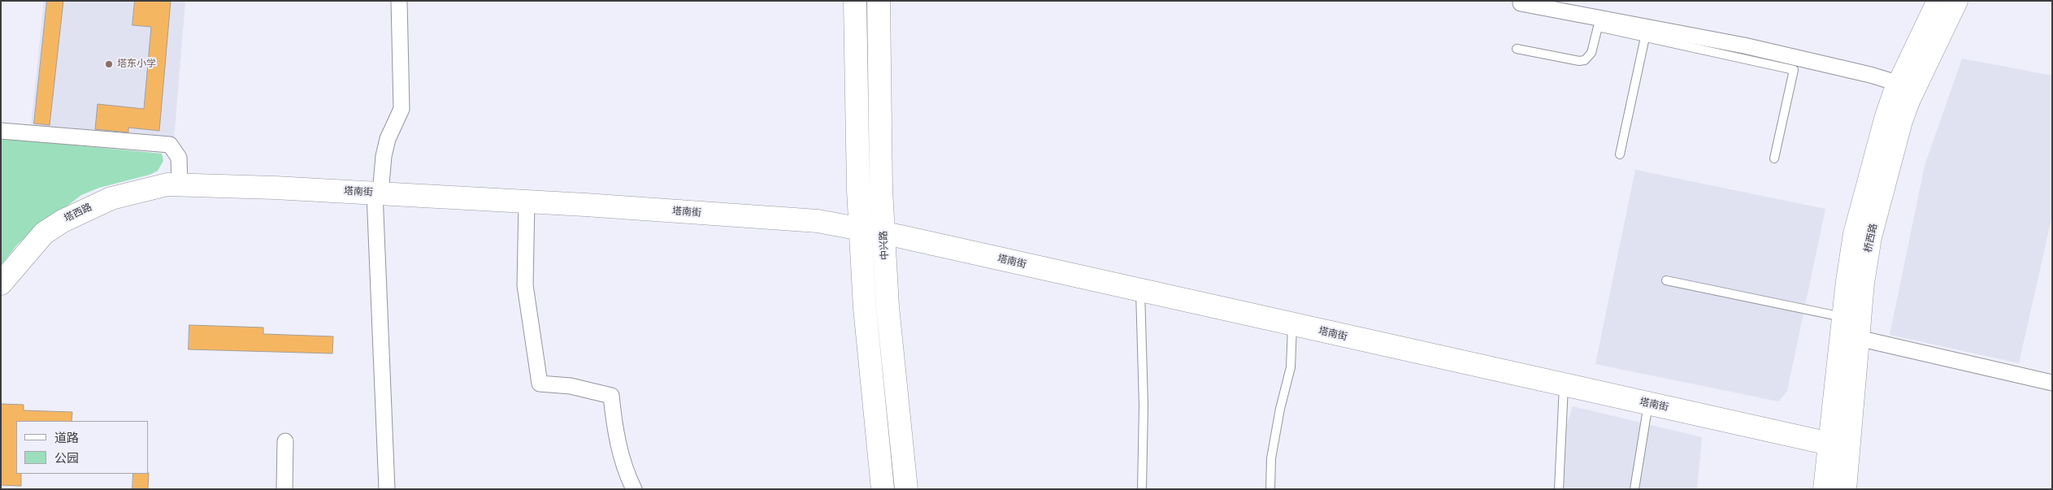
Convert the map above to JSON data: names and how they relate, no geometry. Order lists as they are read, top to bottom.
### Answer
{
  "streets": {
    "main road": [
      "塔南街",
      "塔西路",
      "桥西路",
      "中兴路"
    ]
  },
  "crossings": [
    ["塔南街", "塔西路"],
    ["塔南街", "桥西路"],
    ["塔南街", "中兴路"]
  ],
  "places": ["塔东小学"],
  "legend": ["道路", "公园"]
}
